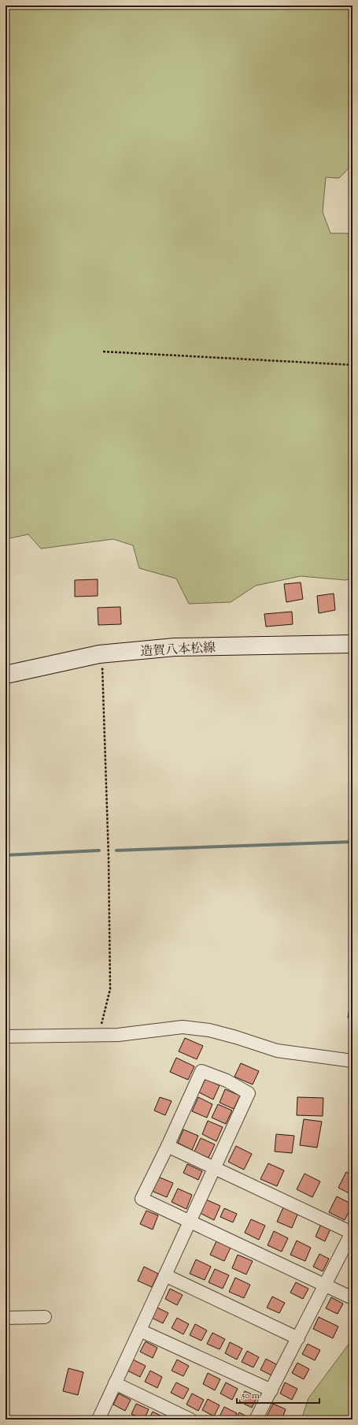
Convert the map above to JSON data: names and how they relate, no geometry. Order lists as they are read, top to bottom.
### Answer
{
  "streets": {
    "main road": ["造賀八本松線"]
  },
  "scale_bar": "50 m"
}
